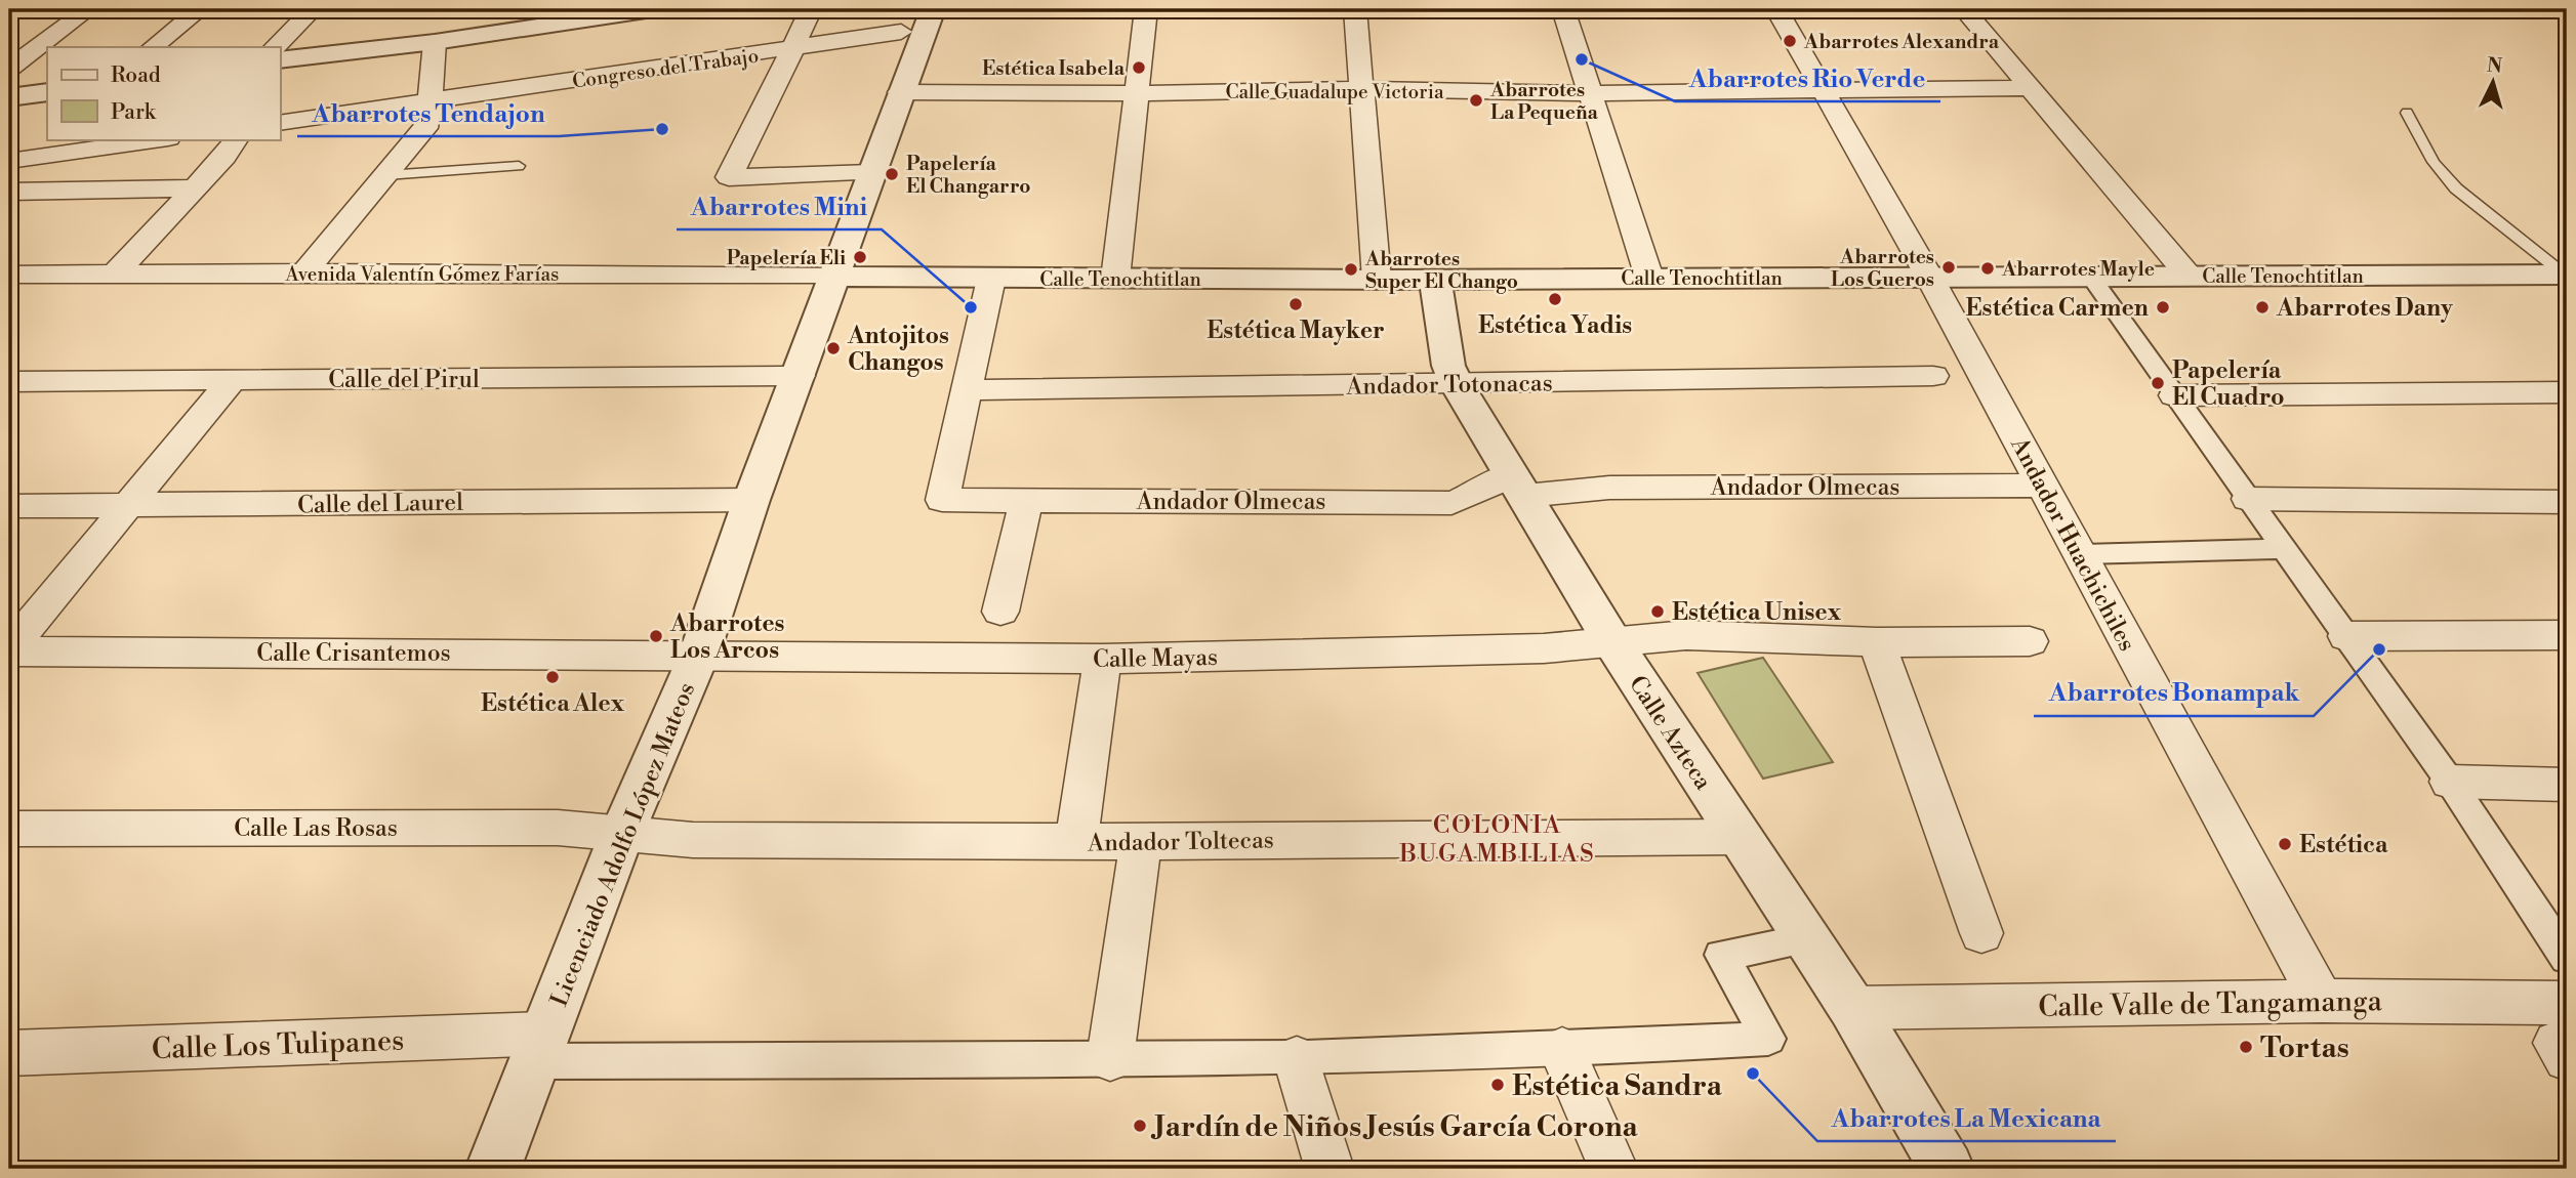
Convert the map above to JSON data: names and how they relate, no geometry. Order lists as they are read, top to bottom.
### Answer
{
  "streets": {
    "street": [
      "Congreso del Trabajo",
      "Calle Guadalupe Victoria",
      "Avenida Valentín Gómez Farías",
      "Calle Tenochtitlan",
      "Calle del Pirul",
      "Andador Totonacas",
      "Andador Olmecas",
      "Calle del Laurel",
      "Andador Huachichiles",
      "Calle Crisantemos",
      "Calle Mayas",
      "Calle Azteca",
      "Calle Las Rosas",
      "Andador Toltecas",
      "Licenciado Adolfo López Mateos",
      "Calle Valle de Tangamanga",
      "Calle Los Tulipanes"
    ]
  },
  "crossings": [
    ["Calle Guadalupe Victoria", "Andador Huachichiles"],
    ["Calle Guadalupe Victoria", "Licenciado Adolfo López Mateos"],
    ["Avenida Valentín Gómez Farías", "Calle Tenochtitlan"],
    ["Avenida Valentín Gómez Farías", "Licenciado Adolfo López Mateos"],
    ["Calle Tenochtitlan", "Andador Huachichiles"],
    ["Calle Tenochtitlan", "Calle Azteca"],
    ["Calle Tenochtitlan", "Licenciado Adolfo López Mateos"],
    ["Calle del Pirul", "Licenciado Adolfo López Mateos"],
    ["Andador Totonacas", "Andador Olmecas"],
    ["Andador Totonacas", "Calle Azteca"],
    ["Andador Olmecas", "Andador Huachichiles"],
    ["Andador Olmecas", "Calle Azteca"],
    ["Calle del Laurel", "Licenciado Adolfo López Mateos"],
    ["Andador Huachichiles", "Calle Valle de Tangamanga"],
    ["Calle Crisantemos", "Calle Mayas"],
    ["Calle Crisantemos", "Licenciado Adolfo López Mateos"],
    ["Calle Mayas", "Calle Azteca"],
    ["Calle Mayas", "Licenciado Adolfo López Mateos"],
    ["Calle Azteca", "Andador Toltecas"],
    ["Calle Azteca", "Calle Valle de Tangamanga"],
    ["Calle Las Rosas", "Andador Toltecas"],
    ["Calle Las Rosas", "Licenciado Adolfo López Mateos"],
    ["Andador Toltecas", "Licenciado Adolfo López Mateos"],
    ["Licenciado Adolfo López Mateos", "Calle Los Tulipanes"]
  ],
  "districts": ["COLONIA BUGAMBILIAS"],
  "places": [
    "Abarrotes Alexandra",
    "Abarrotes Rio Verde",
    "Estética Isabela",
    "Abarrotes La Pequeña",
    "Abarrotes Tendajon",
    "Papelería El Changarro",
    "Papelería Eli",
    "Abarrotes Los Gueros",
    "Abarrotes Mayle",
    "Abarrotes Super El Chango",
    "Estética Yadis",
    "Estética Mayker",
    "Abarrotes Mini",
    "Estética Carmen",
    "Abarrotes Dany",
    "Antojitos Changos",
    "Papelería El Cuadro",
    "Estética Unisex",
    "Abarrotes Los Arcos",
    "Abarrotes Bonampak",
    "Estética Alex",
    "Estética",
    "Tortas",
    "Abarrotes La Mexicana",
    "Estética Sandra",
    "Jardín de Niños Jesús García Corona"
  ],
  "legend": ["Road", "Park"],
  "north": "top"
}
